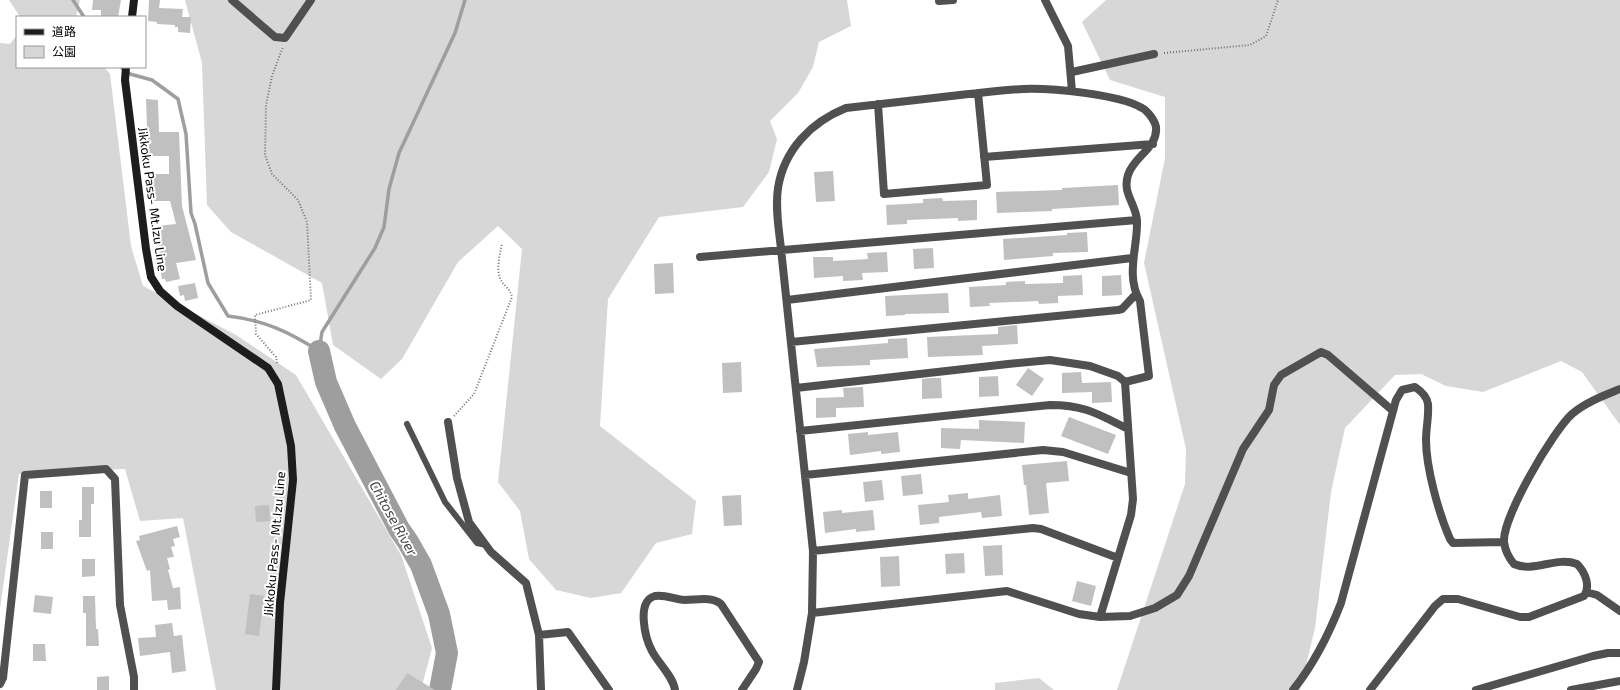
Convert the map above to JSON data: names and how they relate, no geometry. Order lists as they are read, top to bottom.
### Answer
{
  "streets": {
    "main road": ["Jikkoku Pass- Mt.Izu Line"]
  },
  "water": ["Chitose River"],
  "legend": ["道路", "公園"]
}
